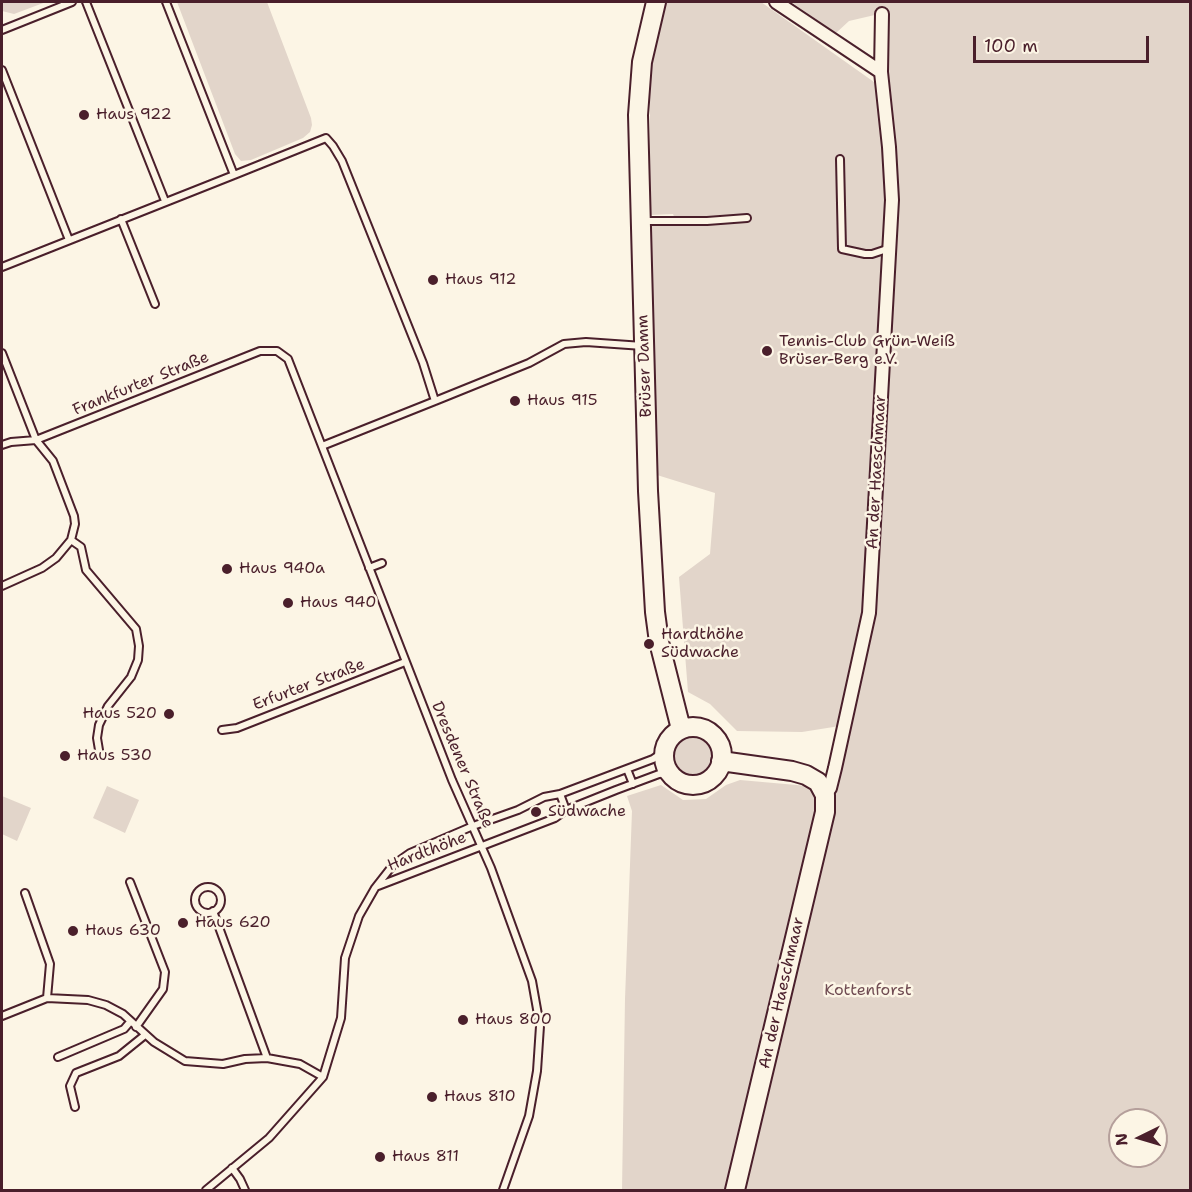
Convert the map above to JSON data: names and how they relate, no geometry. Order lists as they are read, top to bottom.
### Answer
{
  "streets": {
    "street": ["Brüser Damm", "An der Haeschmaar"],
    "lane": [
      "Frankfurter Straße",
      "Erfurter Straße",
      "Dresdener Straße",
      "Hardthöhe"
    ]
  },
  "crossings": [
    ["Brüser Damm", "Hardthöhe"],
    ["Frankfurter Straße", "Dresdener Straße"],
    ["Erfurter Straße", "Dresdener Straße"],
    ["Dresdener Straße", "Hardthöhe"]
  ],
  "parks": ["Kottenforst"],
  "places": [
    "Haus 922",
    "Haus 912",
    "Tennis-Club Grün-Weiß Brüser-Berg e.V.",
    "Haus 915",
    "Haus 940a",
    "Haus 940",
    "Hardthöhe Südwache",
    "Haus 520",
    "Haus 530",
    "Südwache",
    "Haus 620",
    "Haus 630",
    "Haus 800",
    "Haus 810",
    "Haus 811"
  ],
  "scale_bar": "100 m",
  "north": "left"
}
